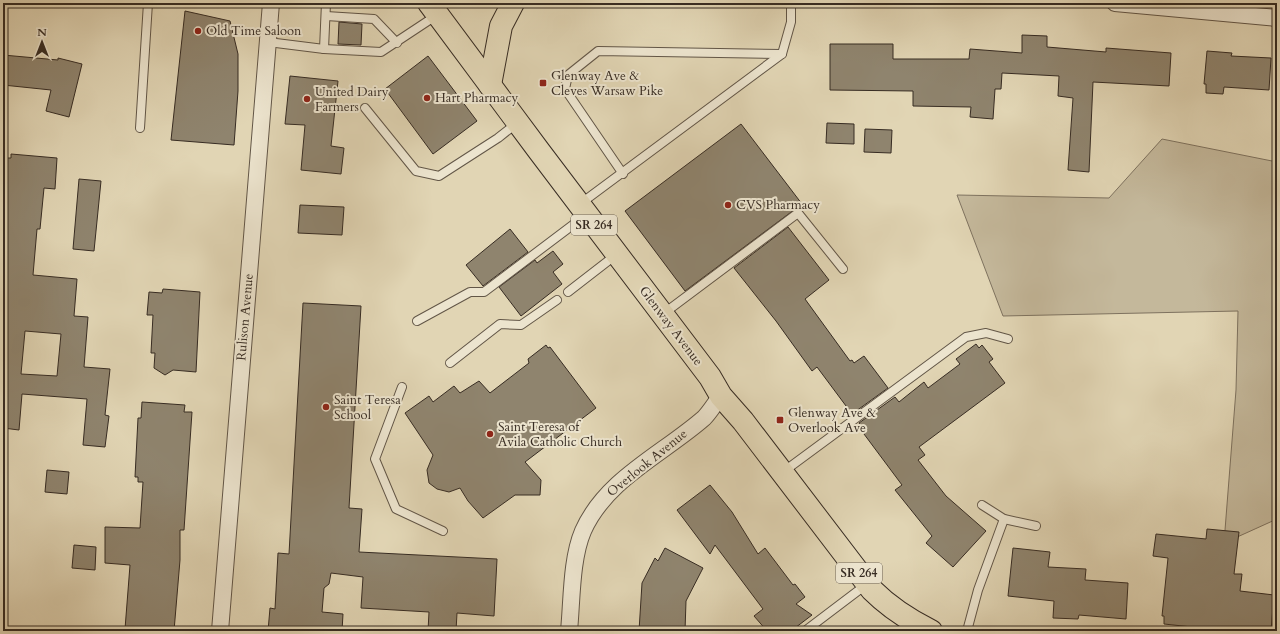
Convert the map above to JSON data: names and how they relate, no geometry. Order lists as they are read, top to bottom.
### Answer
{
  "streets": {
    "main road": ["SR 264", "Glenway Avenue"],
    "street": ["Rulison Avenue", "Overlook Avenue"]
  },
  "crossings": [
    ["Glenway Avenue", "Overlook Avenue"]
  ],
  "places": {
    "other": [
      "Old Time Saloon",
      "Hart Pharmacy",
      "United Dairy Farmers",
      "CVS Pharmacy",
      "Saint Teresa School",
      "Saint Teresa of Avila Catholic Church"
    ],
    "transit": ["Glenway Ave & Cleves Warsaw Pike", "Glenway Ave & Overlook Ave"]
  },
  "north": "top"
}
